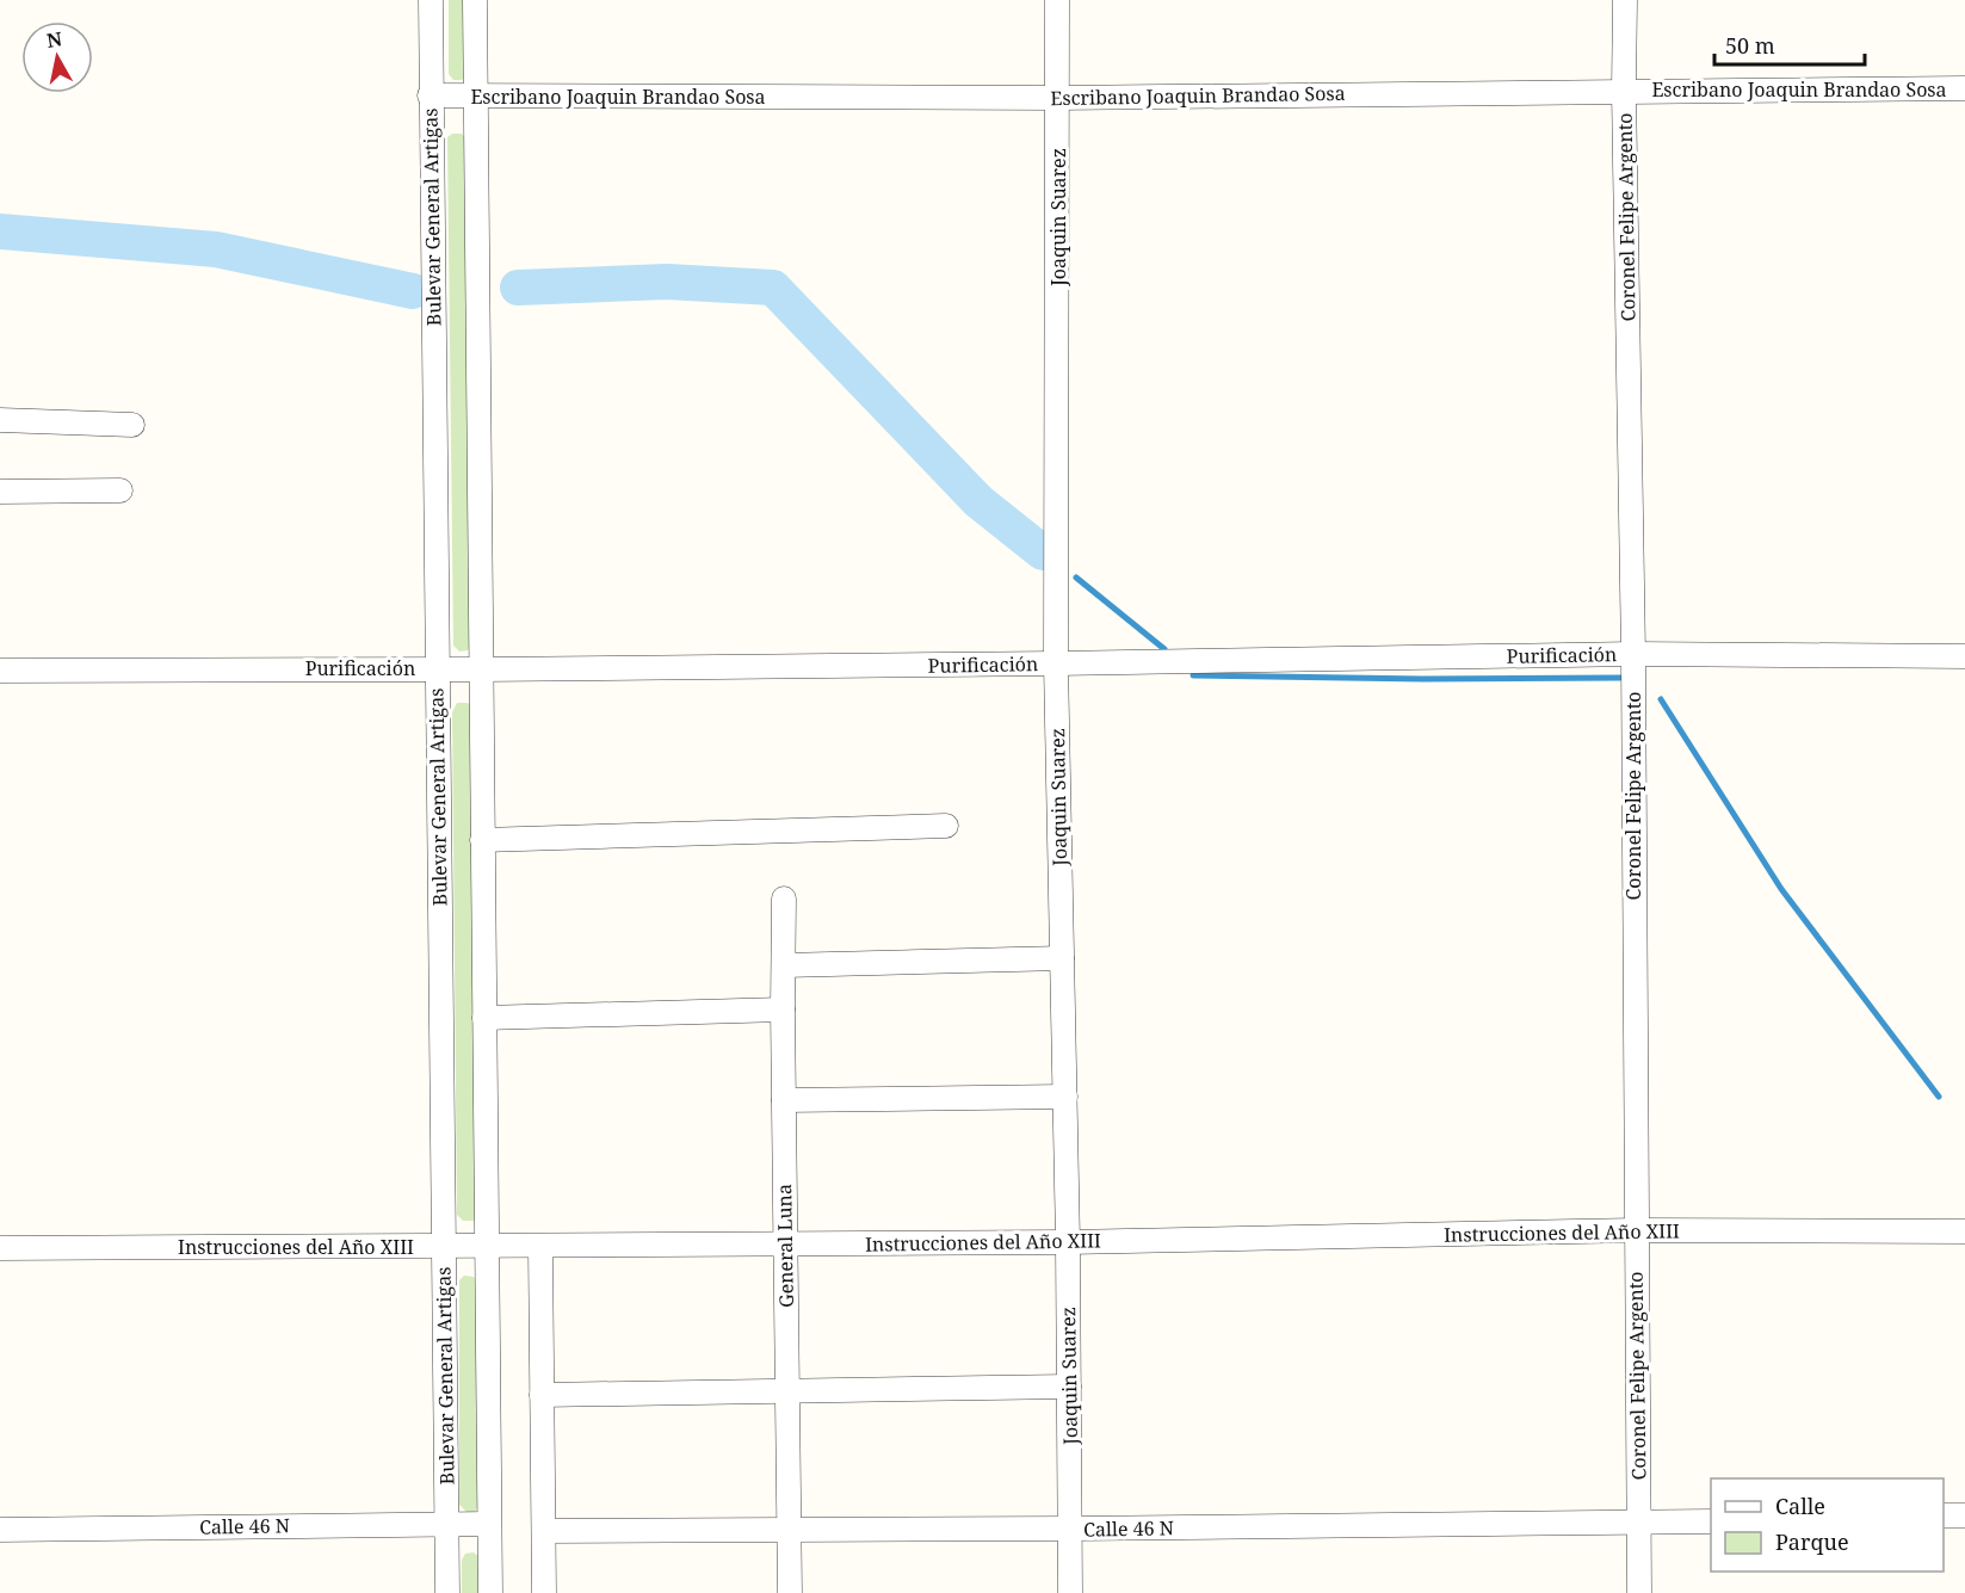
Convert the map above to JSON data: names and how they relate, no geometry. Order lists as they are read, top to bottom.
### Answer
{
  "streets": {
    "street": [
      "Escribano Joaquin Brandao Sosa",
      "Bulevar General Artigas",
      "Joaquin Suarez",
      "Coronel Felipe Argento",
      "Purificación",
      "Instrucciones del Año XIII",
      "General Luna",
      "Calle 46 N"
    ]
  },
  "crossings": [
    ["Escribano Joaquin Brandao Sosa", "Bulevar General Artigas"],
    ["Escribano Joaquin Brandao Sosa", "Joaquin Suarez"],
    ["Escribano Joaquin Brandao Sosa", "Coronel Felipe Argento"],
    ["Bulevar General Artigas", "Purificación"],
    ["Bulevar General Artigas", "Instrucciones del Año XIII"],
    ["Bulevar General Artigas", "Calle 46 N"],
    ["Joaquin Suarez", "Purificación"],
    ["Joaquin Suarez", "Instrucciones del Año XIII"],
    ["Joaquin Suarez", "Calle 46 N"],
    ["Coronel Felipe Argento", "Purificación"],
    ["Coronel Felipe Argento", "Instrucciones del Año XIII"],
    ["Coronel Felipe Argento", "Calle 46 N"],
    ["Instrucciones del Año XIII", "General Luna"],
    ["General Luna", "Calle 46 N"]
  ],
  "legend": ["Calle", "Parque"],
  "scale_bar": "50 m",
  "north": "top"
}
